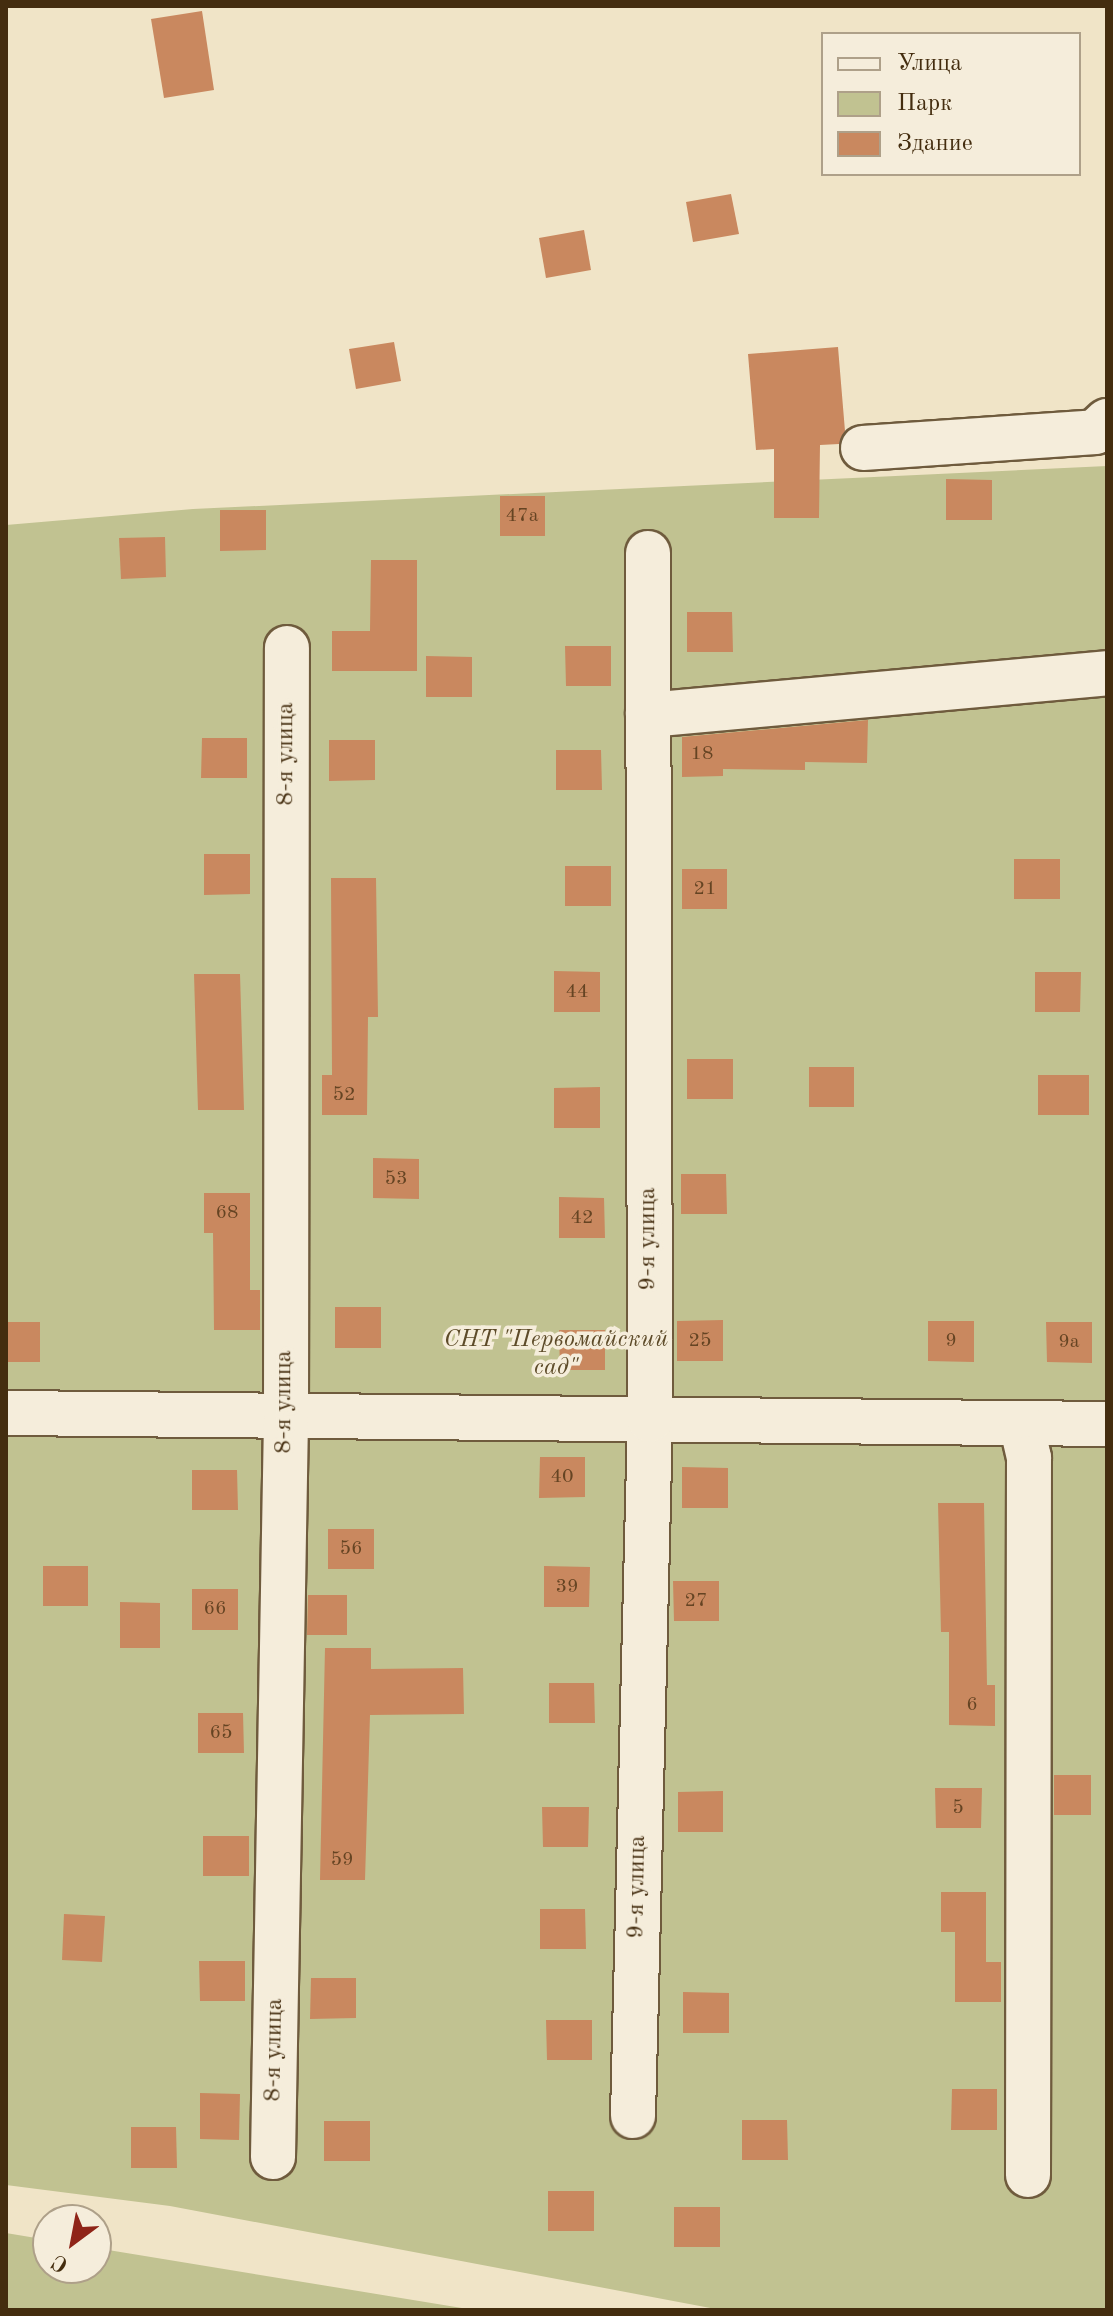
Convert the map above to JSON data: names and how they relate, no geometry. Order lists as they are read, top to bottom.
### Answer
{
  "streets": {
    "street": ["8-я улица", "9-я улица"]
  },
  "parks": ["СНТ \"Первомайский сад\""],
  "house_numbers": [
    "47а",
    "18",
    "21",
    "44",
    "52",
    "53",
    "68",
    "42",
    "25",
    "9",
    "9а",
    "40",
    "56",
    "39",
    "27",
    "66",
    "6",
    "65",
    "5",
    "59"
  ],
  "legend": ["Улица", "Парк", "Здание"],
  "north": "bottom left"
}
